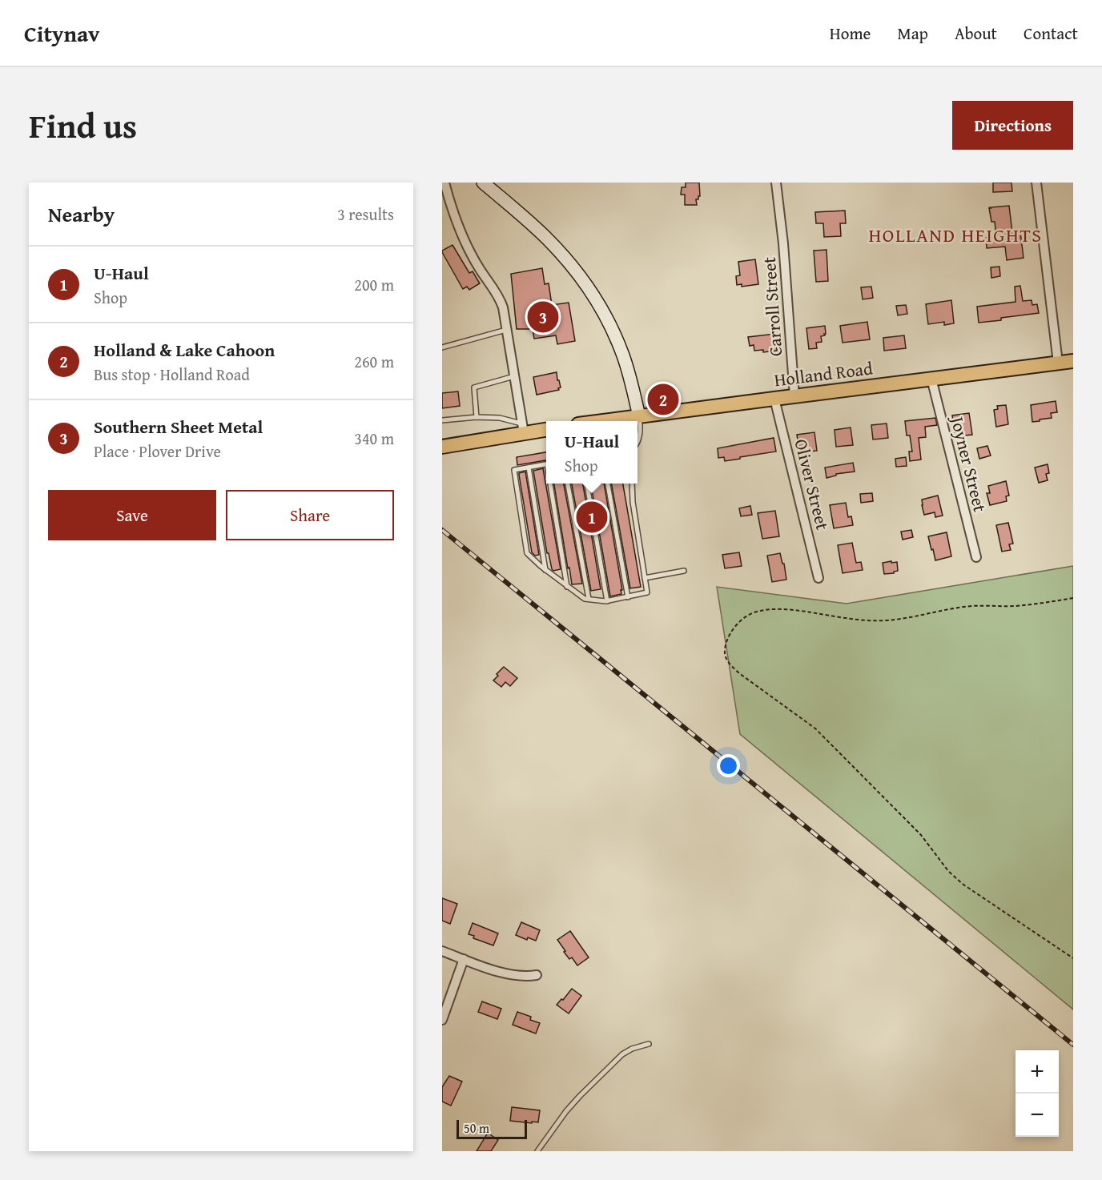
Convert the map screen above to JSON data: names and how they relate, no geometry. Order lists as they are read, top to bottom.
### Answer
{
  "streets": {
    "main road": ["Holland Road"],
    "street": ["Carroll Street", "Joyner Street", "Oliver Street"]
  },
  "crossings": [
    ["Carroll Street", "Holland Road"],
    ["Holland Road", "Joyner Street"],
    ["Holland Road", "Oliver Street"]
  ],
  "districts": ["HOLLAND HEIGHTS"],
  "scale_bar": "50 m",
  "page": {
    "header": "Citynav",
    "nav": [
      "Home",
      "Map",
      "About",
      "Contact"
    ],
    "title": "Find us",
    "buttons": [
      "Directions",
      ["Save", "Share"]
    ],
    "heading": ["Nearby", "3 results"],
    "list": [
      {
        "mark": "1",
        "name": "U-Haul",
        "note": "Shop",
        "value": "200 m"
      },
      {
        "mark": "2",
        "name": "Holland & Lake Cahoon",
        "note": "Bus stop · Holland Road",
        "value": "260 m"
      },
      {
        "mark": "3",
        "name": "Southern Sheet Metal",
        "note": "Place · Plover Drive",
        "value": "340 m"
      }
    ],
    "pins": ["3", "2", "1"],
    "popup": ["U-Haul", "Shop"],
    "map_buttons": ["+", "−"],
    "scale": "50 m"
  }
}
